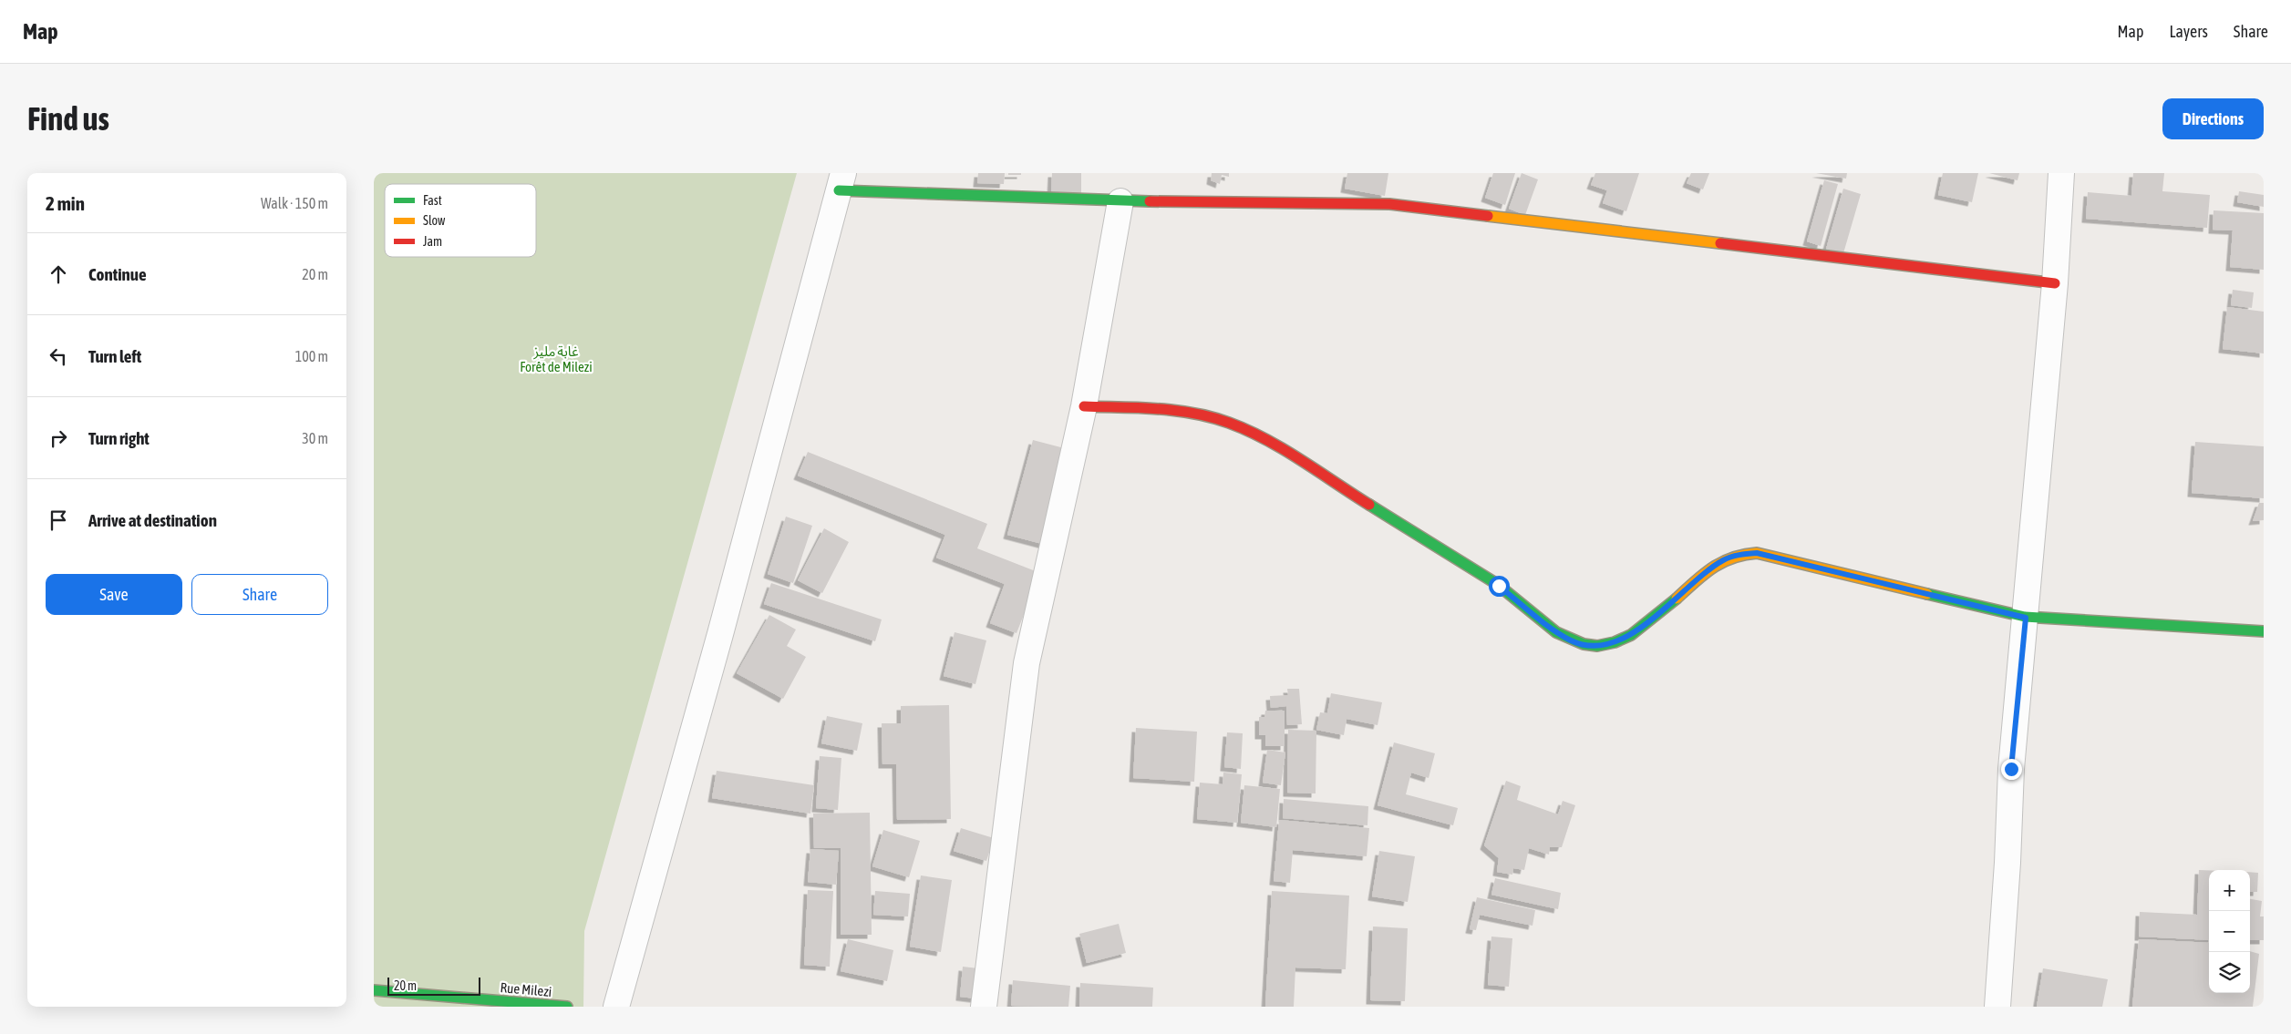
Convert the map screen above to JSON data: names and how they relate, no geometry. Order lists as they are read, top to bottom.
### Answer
{
  "streets": {
    "street": ["Rue Milezi"]
  },
  "parks": ["غابة مليز Forêt de Milezi"],
  "legend": ["Fast", "Slow", "Jam"],
  "scale_bar": "20 m",
  "page": {
    "header": "Map",
    "nav": ["Map", "Layers", "Share"],
    "buttons": [
      "Directions",
      ["Save", "Share"]
    ],
    "title": "Find us",
    "heading": ["2 min", "Walk · 150 m"],
    "list": [
      ["Continue", "20 m"],
      ["Turn left", "100 m"],
      ["Turn right", "30 m"],
      "Arrive at destination"
    ],
    "map_buttons": ["+", "−"],
    "scale": "20 m"
  }
}
